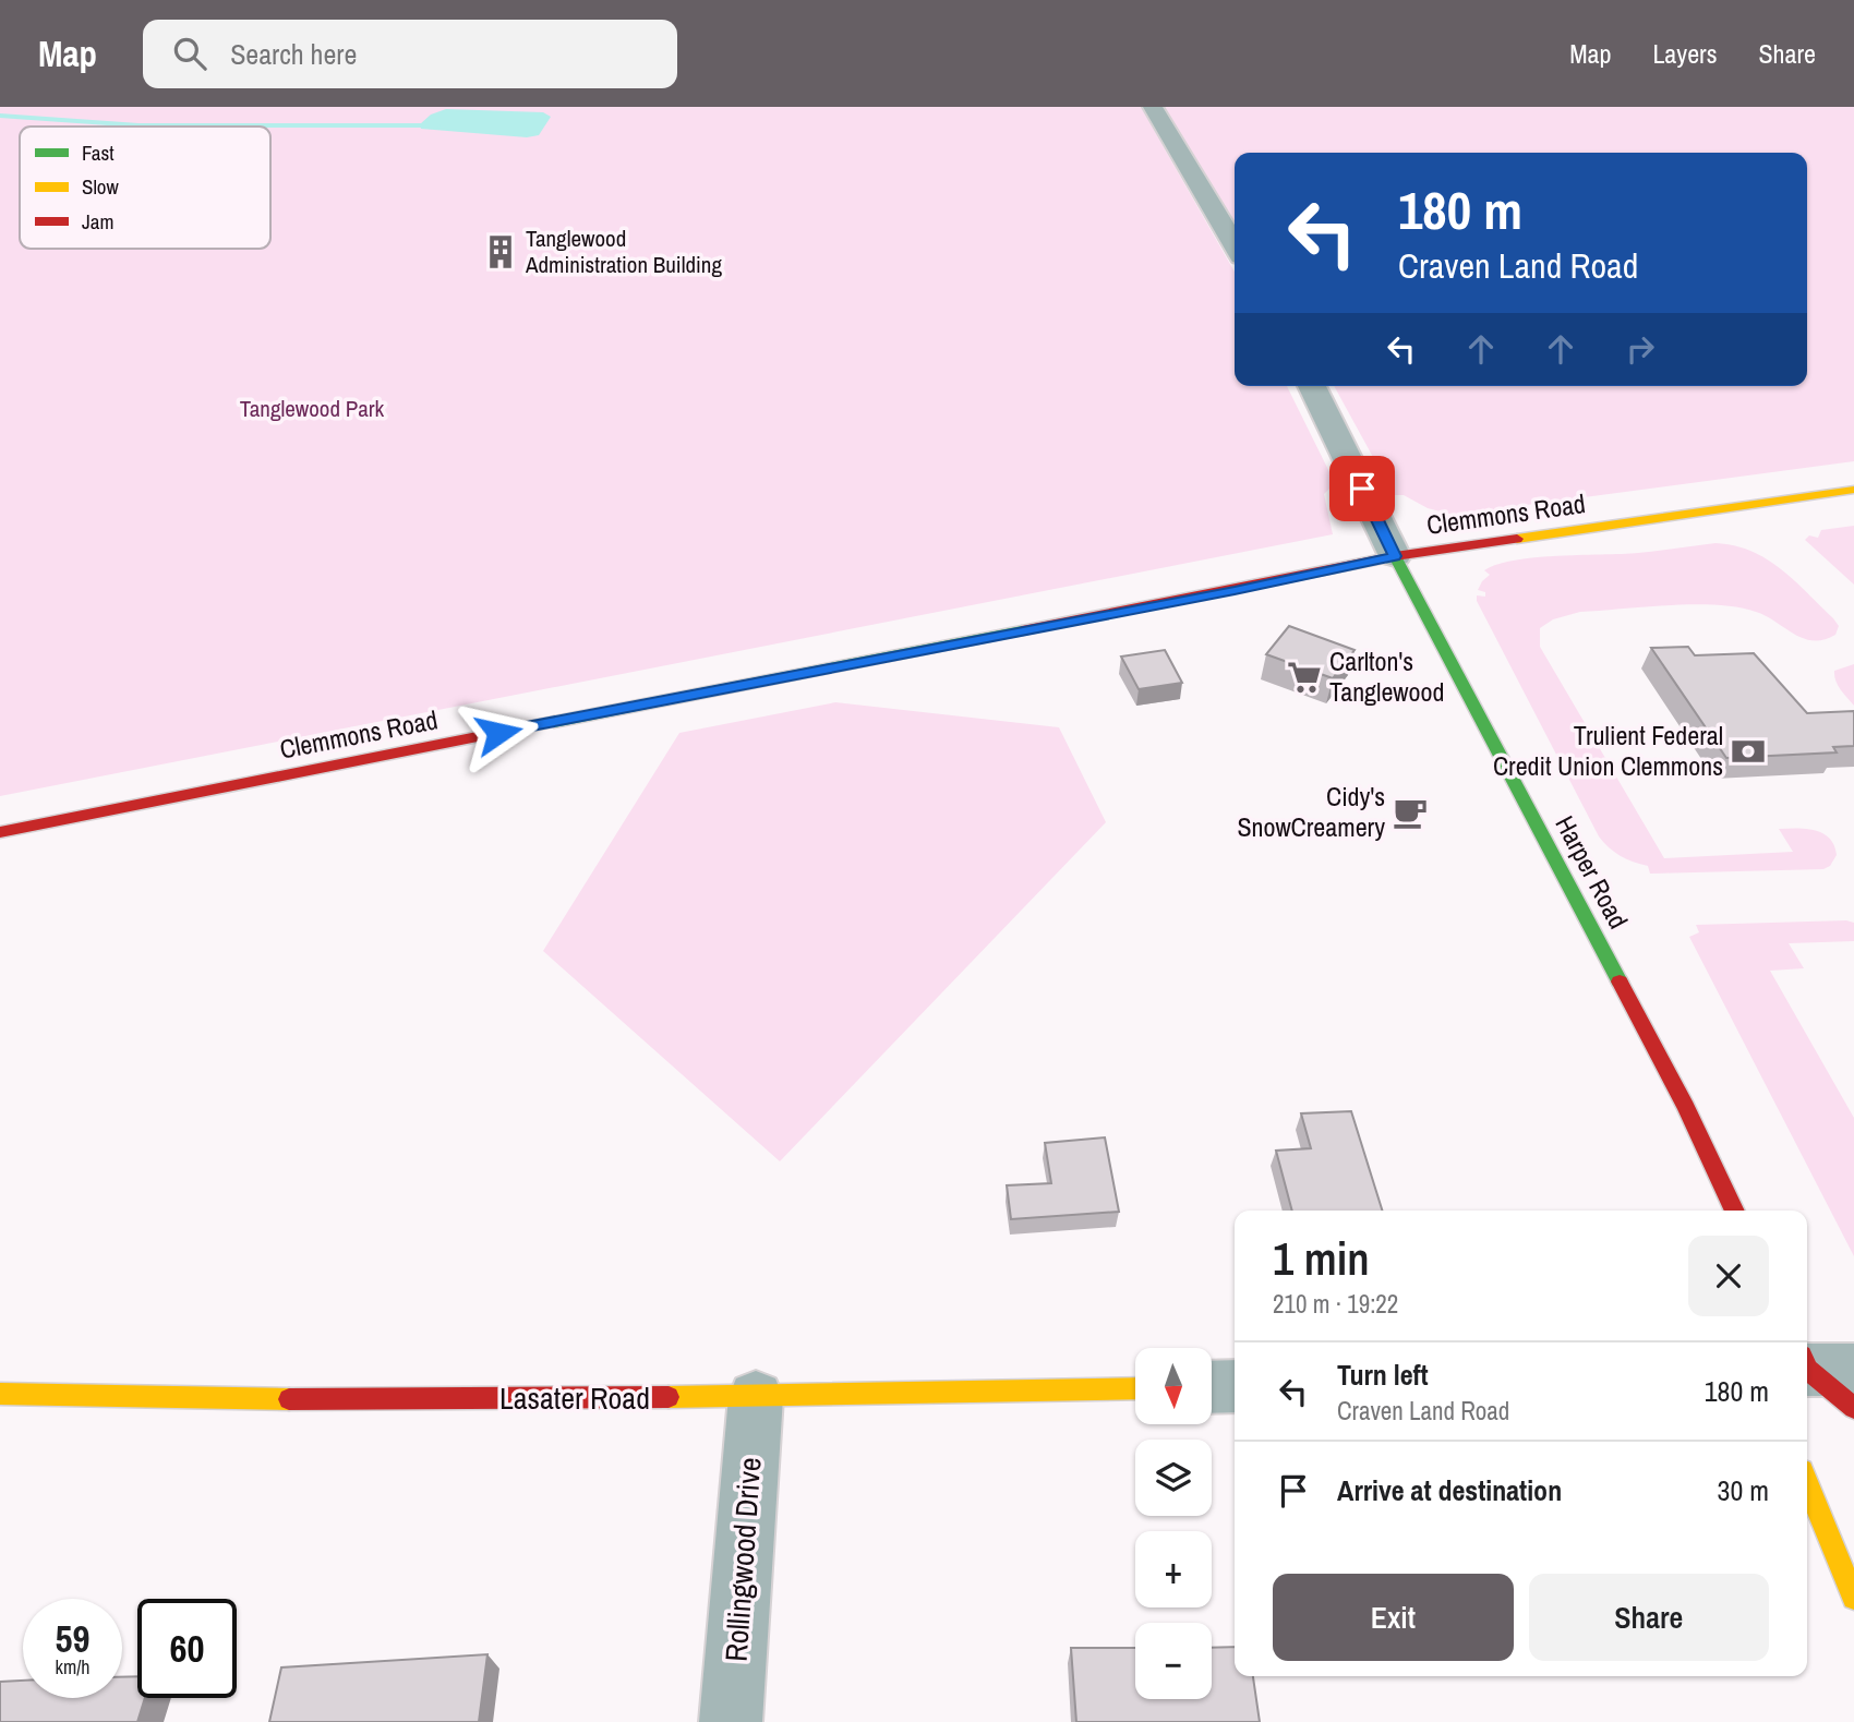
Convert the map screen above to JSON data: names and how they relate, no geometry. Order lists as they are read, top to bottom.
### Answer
{
  "streets": {
    "main road": ["Clemmons Road", "Harper Road", "Lasater Road"],
    "street": ["Rollingwood Drive"]
  },
  "crossings": [
    ["Clemmons Road", "Harper Road"],
    ["Lasater Road", "Rollingwood Drive"]
  ],
  "parks": ["Tanglewood Park"],
  "places": {
    "building": ["Tanglewood Administration Building"],
    "supermarket": ["Carlton's Tanglewood"],
    "bank": ["Trulient Federal Credit Union Clemmons"],
    "cafe": ["Cidy's SnowCreamery"]
  },
  "legend": ["Fast", "Slow", "Jam"],
  "north": "bottom",
  "page": {
    "header": "Map",
    "search": "Search here",
    "nav": ["Map", "Layers", "Share"],
    "turn": ["180 m", "Craven Land Road"],
    "heading": ["1 min", "210 m · 19:22"],
    "list": [
      {
        "name": "Turn left",
        "note": "Craven Land Road",
        "value": "180 m"
      },
      {
        "name": "Arrive at destination",
        "value": "30 m"
      }
    ],
    "map_buttons": ["+", "−"],
    "buttons": ["Exit", "Share"],
    "speed": "59 km/h",
    "limit": "60"
  }
}
